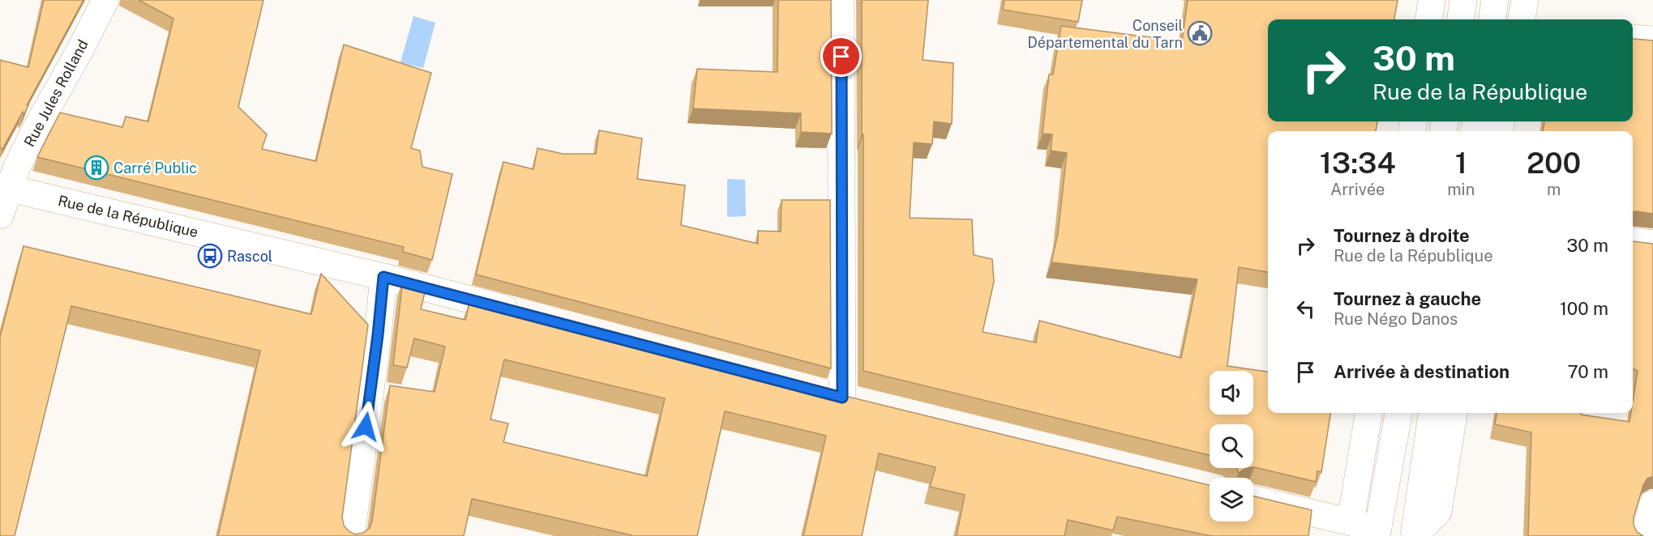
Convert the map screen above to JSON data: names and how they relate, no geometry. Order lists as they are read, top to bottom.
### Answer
{
  "streets": {
    "main road": ["Rue Jules Rolland", "Rue de la République"]
  },
  "crossings": [
    ["Rue Jules Rolland", "Rue de la République"]
  ],
  "places": {
    "public building": ["Conseil Départemental du Tarn"],
    "building": ["Carré Public"],
    "bus stop": ["Rascol"]
  },
  "page": {
    "turn": ["30 m", "Rue de la République"],
    "eta": [
      "13:34",
      "Arrivée",
      "1",
      "min",
      "200",
      "m"
    ],
    "list": [
      {
        "name": "Tournez à droite",
        "note": "Rue de la République",
        "value": "30 m"
      },
      {
        "name": "Tournez à gauche",
        "note": "Rue Négo Danos",
        "value": "100 m"
      },
      {
        "name": "Arrivée à destination",
        "value": "70 m"
      }
    ]
  }
}
